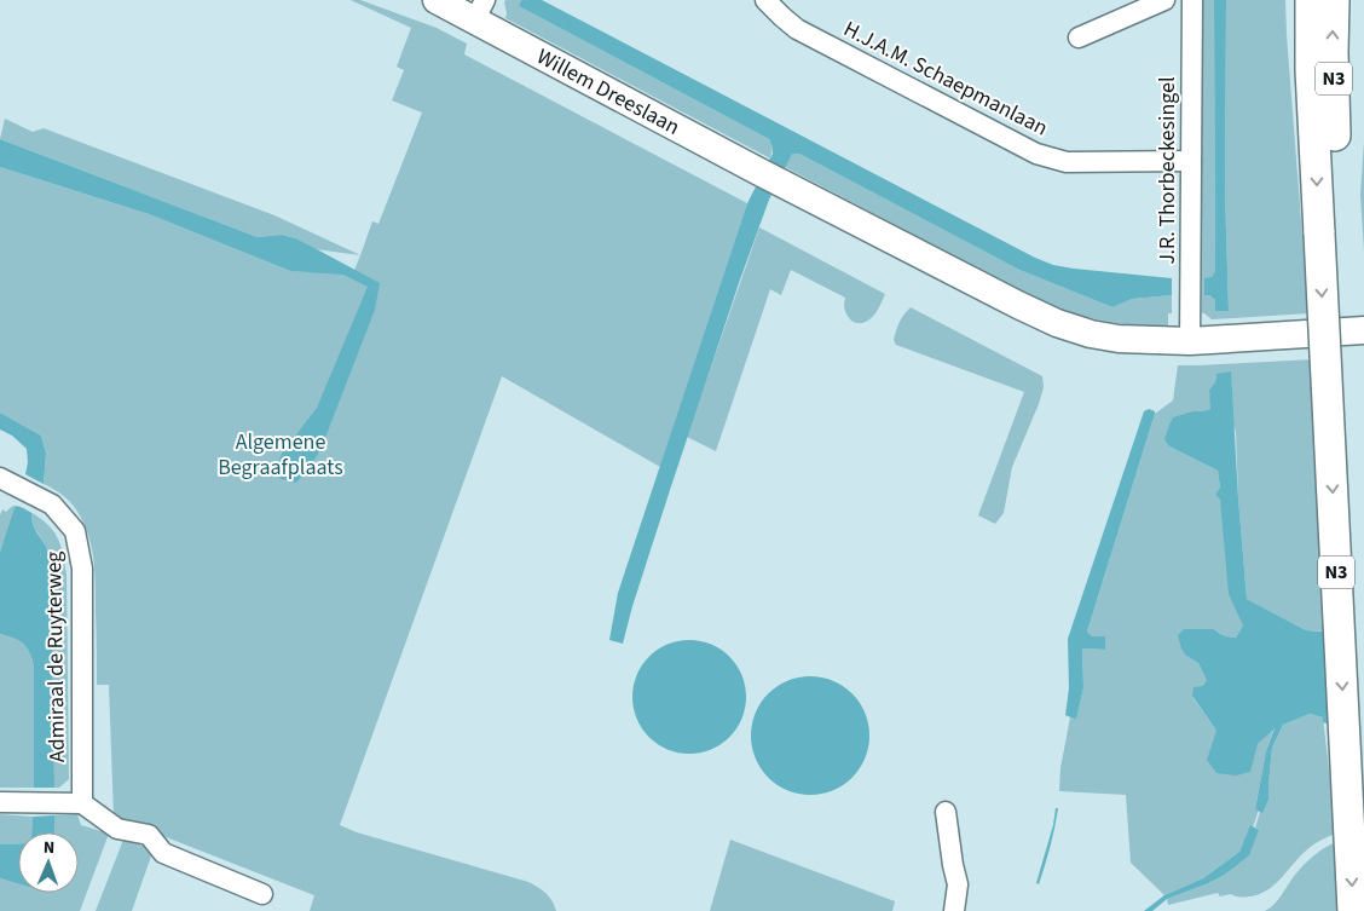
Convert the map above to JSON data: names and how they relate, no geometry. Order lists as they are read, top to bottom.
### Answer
{
  "streets": {
    "main road": ["N3"],
    "street": [
      "H.J.A.M. Schaepmanlaan",
      "Willem Dreeslaan",
      "J.R. Thorbeckesingel",
      "Admiraal de Ruyterweg"
    ]
  },
  "crossings": [
    ["H.J.A.M. Schaepmanlaan", "J.R. Thorbeckesingel"],
    ["Willem Dreeslaan", "J.R. Thorbeckesingel"]
  ],
  "parks": ["Algemene Begraafplaats"],
  "north": "top"
}
